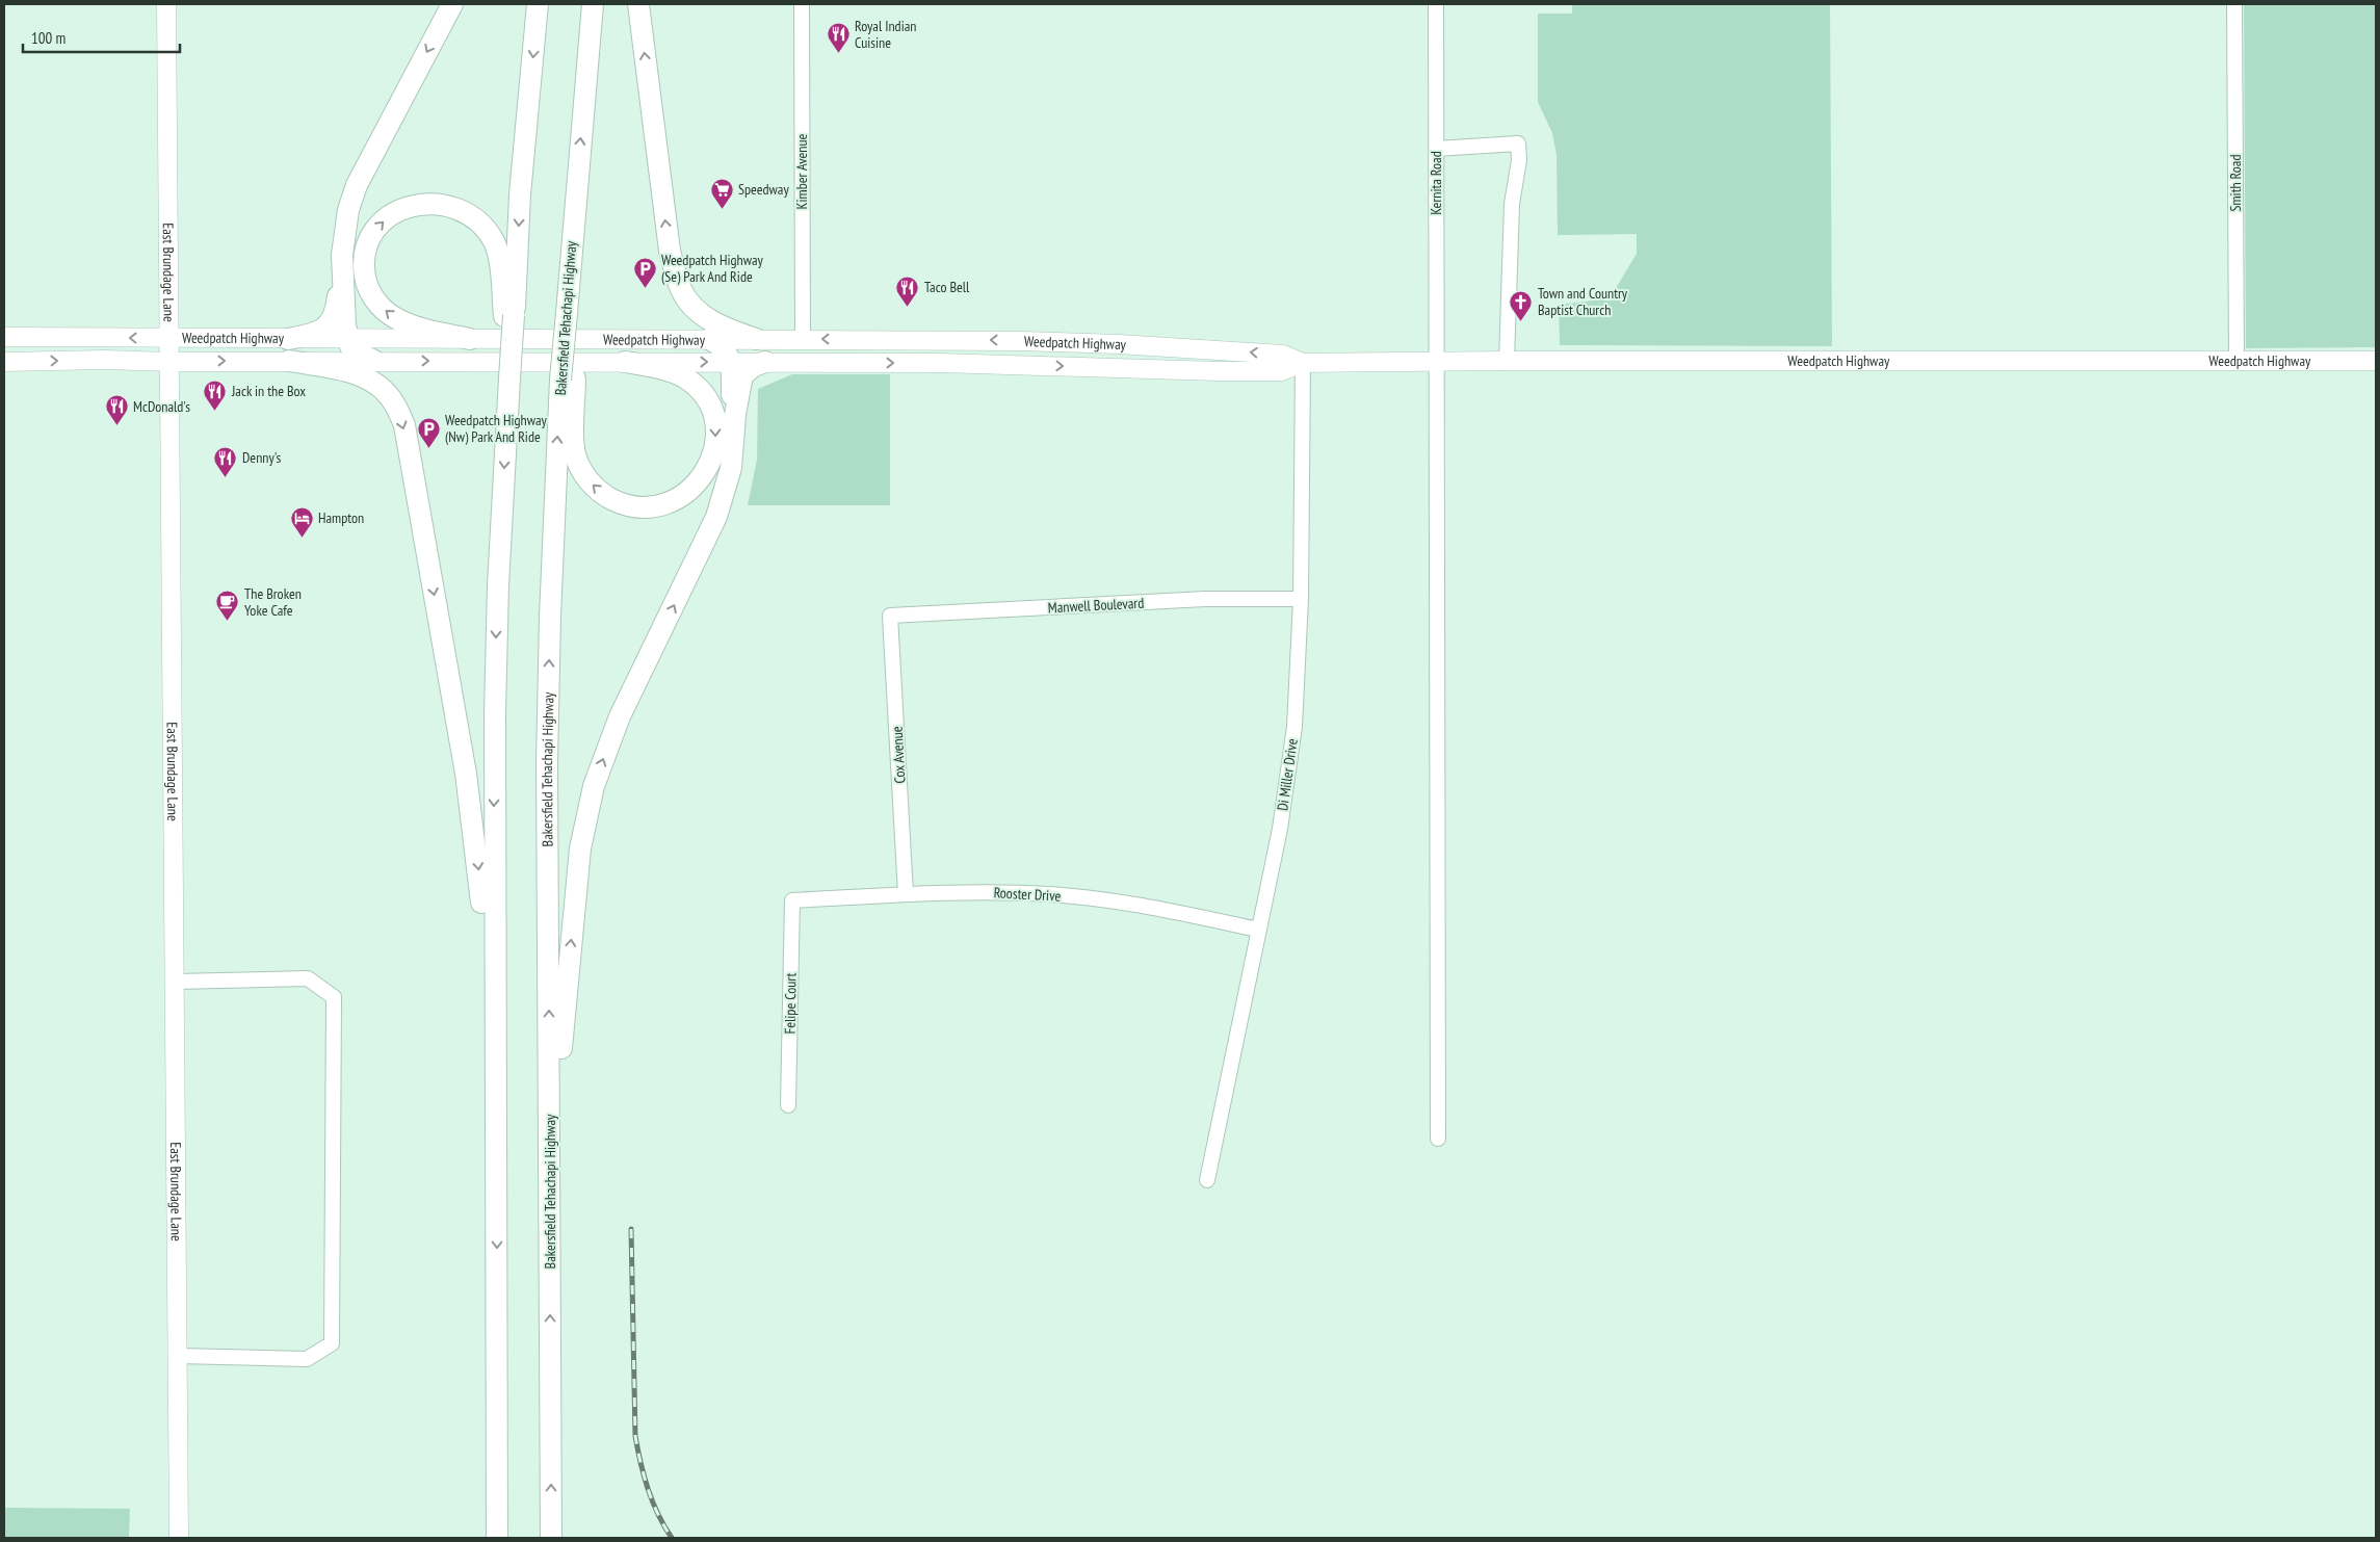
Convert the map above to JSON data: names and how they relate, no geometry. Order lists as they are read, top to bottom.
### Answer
{
  "streets": {
    "highway": ["Bakersfield Tehachapi Highway"],
    "main road": ["East Brundage Lane", "Weedpatch Highway"],
    "street": [
      "Kimber Avenue",
      "Kernita Road",
      "Smith Road",
      "Manwell Boulevard",
      "Cox Avenue",
      "Di Miller Drive",
      "Rooster Drive",
      "Felipe Court"
    ]
  },
  "crossings": [
    ["Kimber Avenue", "Weedpatch Highway"],
    ["Kernita Road", "Weedpatch Highway"],
    ["Smith Road", "Weedpatch Highway"],
    ["East Brundage Lane", "Weedpatch Highway"],
    ["Weedpatch Highway", "Di Miller Drive"],
    ["Manwell Boulevard", "Cox Avenue"],
    ["Manwell Boulevard", "Di Miller Drive"],
    ["Cox Avenue", "Rooster Drive"],
    ["Di Miller Drive", "Rooster Drive"],
    ["Rooster Drive", "Felipe Court"]
  ],
  "places": {
    "restaurant": [
      "Royal Indian Cuisine",
      "Taco Bell",
      "Jack in the Box",
      "McDonald's",
      "Denny's"
    ],
    "supermarket": ["Speedway"],
    "parking": ["Weedpatch Highway (Se) Park And Ride", "Weedpatch Highway (Nw) Park And Ride"],
    "church": ["Town and Country Baptist Church"],
    "hotel": ["Hampton"],
    "cafe": ["The Broken Yoke Cafe"]
  },
  "scale_bar": "100 m"
}
